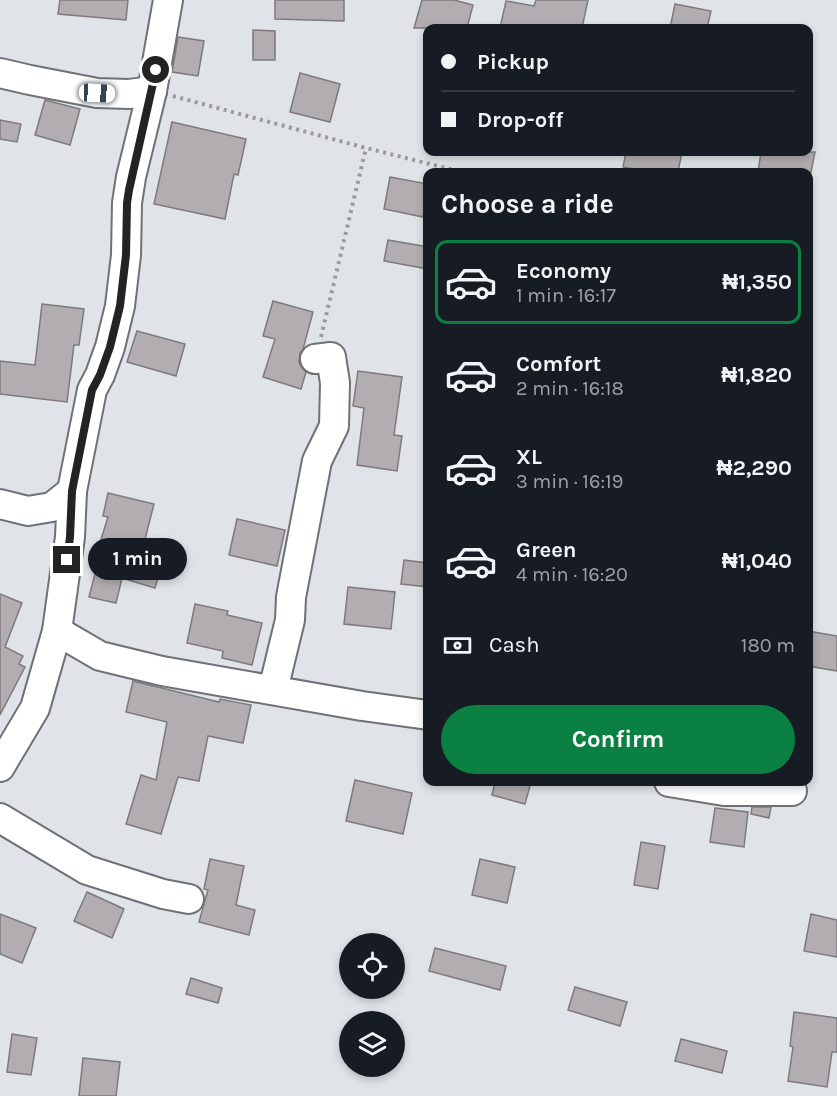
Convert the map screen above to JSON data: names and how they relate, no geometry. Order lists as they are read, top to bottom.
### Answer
{
  "page": {
    "banner": ["Pickup", "Drop-off"],
    "heading": "Choose a ride",
    "list": [
      {
        "name": "Economy",
        "note": "1 min · 16:17",
        "value": "₦1,350"
      },
      {
        "name": "Comfort",
        "note": "2 min · 16:18",
        "value": "₦1,820"
      },
      {
        "name": "XL",
        "note": "3 min · 16:19",
        "value": "₦2,290"
      },
      {
        "name": "Green",
        "note": "4 min · 16:20",
        "value": "₦1,040"
      }
    ],
    "bubble": "1 min",
    "pay": ["Cash", "180 m"],
    "buttons": "Confirm"
  }
}
